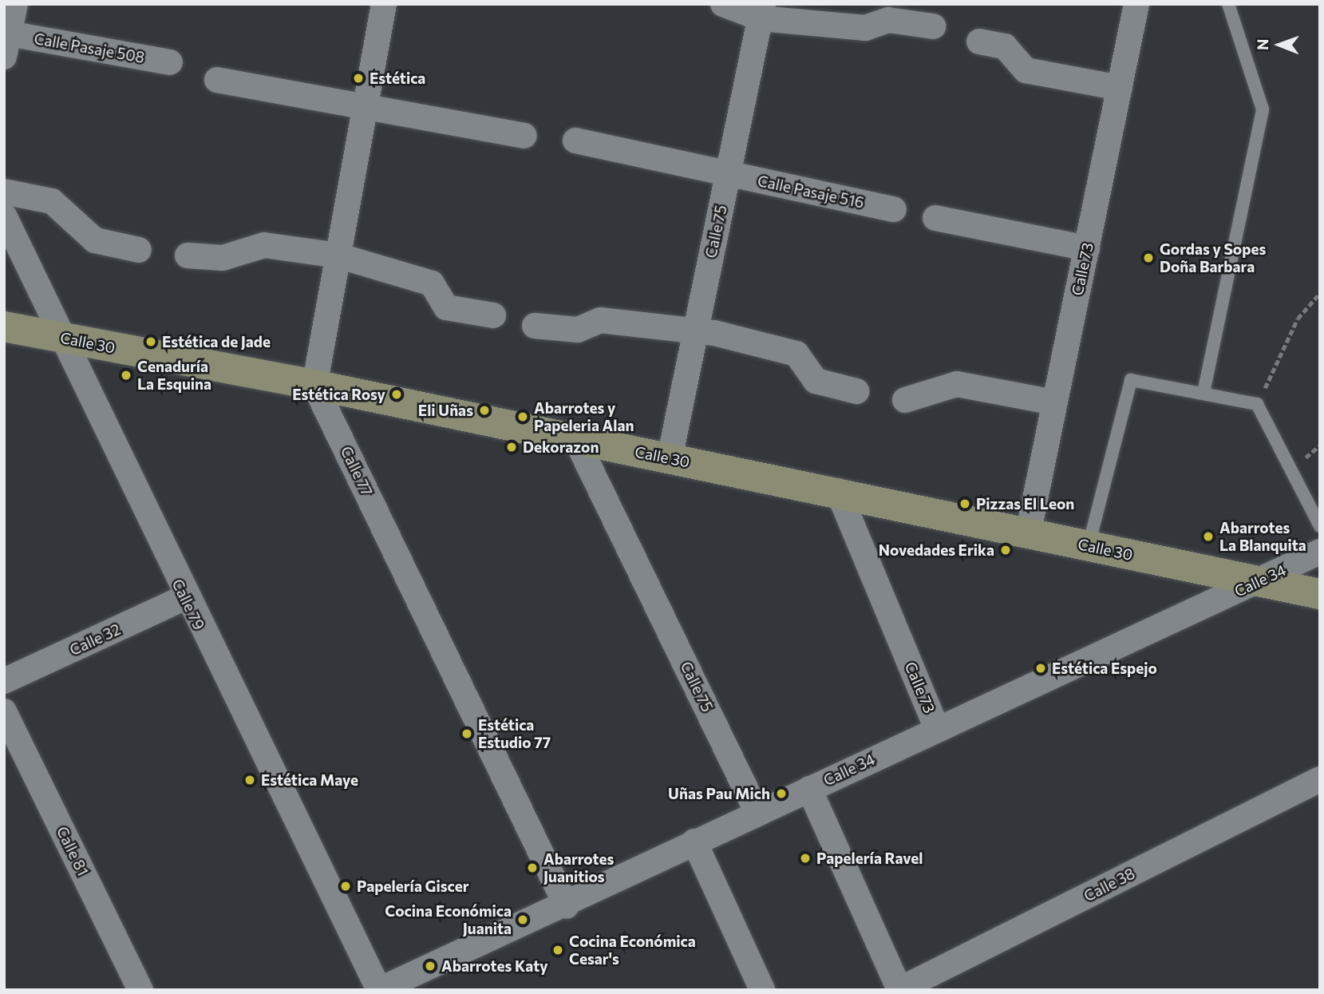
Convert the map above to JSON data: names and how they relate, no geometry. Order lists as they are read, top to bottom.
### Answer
{
  "streets": {
    "street": [
      "Calle Pasaje 508",
      "Calle Pasaje 516",
      "Calle 75",
      "Calle 73",
      "Calle 30",
      "Calle 77",
      "Calle 34",
      "Calle 79",
      "Calle 32",
      "Calle 81",
      "Calle 38"
    ]
  },
  "crossings": [
    ["Calle Pasaje 516", "Calle 75"],
    ["Calle 75", "Calle 30"],
    ["Calle 75", "Calle 34"],
    ["Calle 73", "Calle 30"],
    ["Calle 73", "Calle 34"],
    ["Calle 30", "Calle 77"],
    ["Calle 30", "Calle 34"],
    ["Calle 30", "Calle 79"],
    ["Calle 77", "Calle 34"],
    ["Calle 34", "Calle 79"],
    ["Calle 79", "Calle 32"]
  ],
  "places": [
    "Estética",
    "Gordas y Sopes Doña Barbara",
    "Estética de Jade",
    "Cenaduría La Esquina",
    "Estética Rosy",
    "Eli Uñas",
    "Abarrotes y Papeleria Alan",
    "Dekorazon",
    "Pizzas El Leon",
    "Abarrotes La Blanquita",
    "Novedades Erika",
    "Estética Espejo",
    "Estética Estudio 77",
    "Estética Maye",
    "Uñas Pau Mich",
    "Papelería Ravel",
    "Abarrotes Juanitios",
    "Papelería Giscer",
    "Cocina Económica Juanita",
    "Cocina Económica Cesar's",
    "Abarrotes Katy"
  ],
  "north": "left"
}
